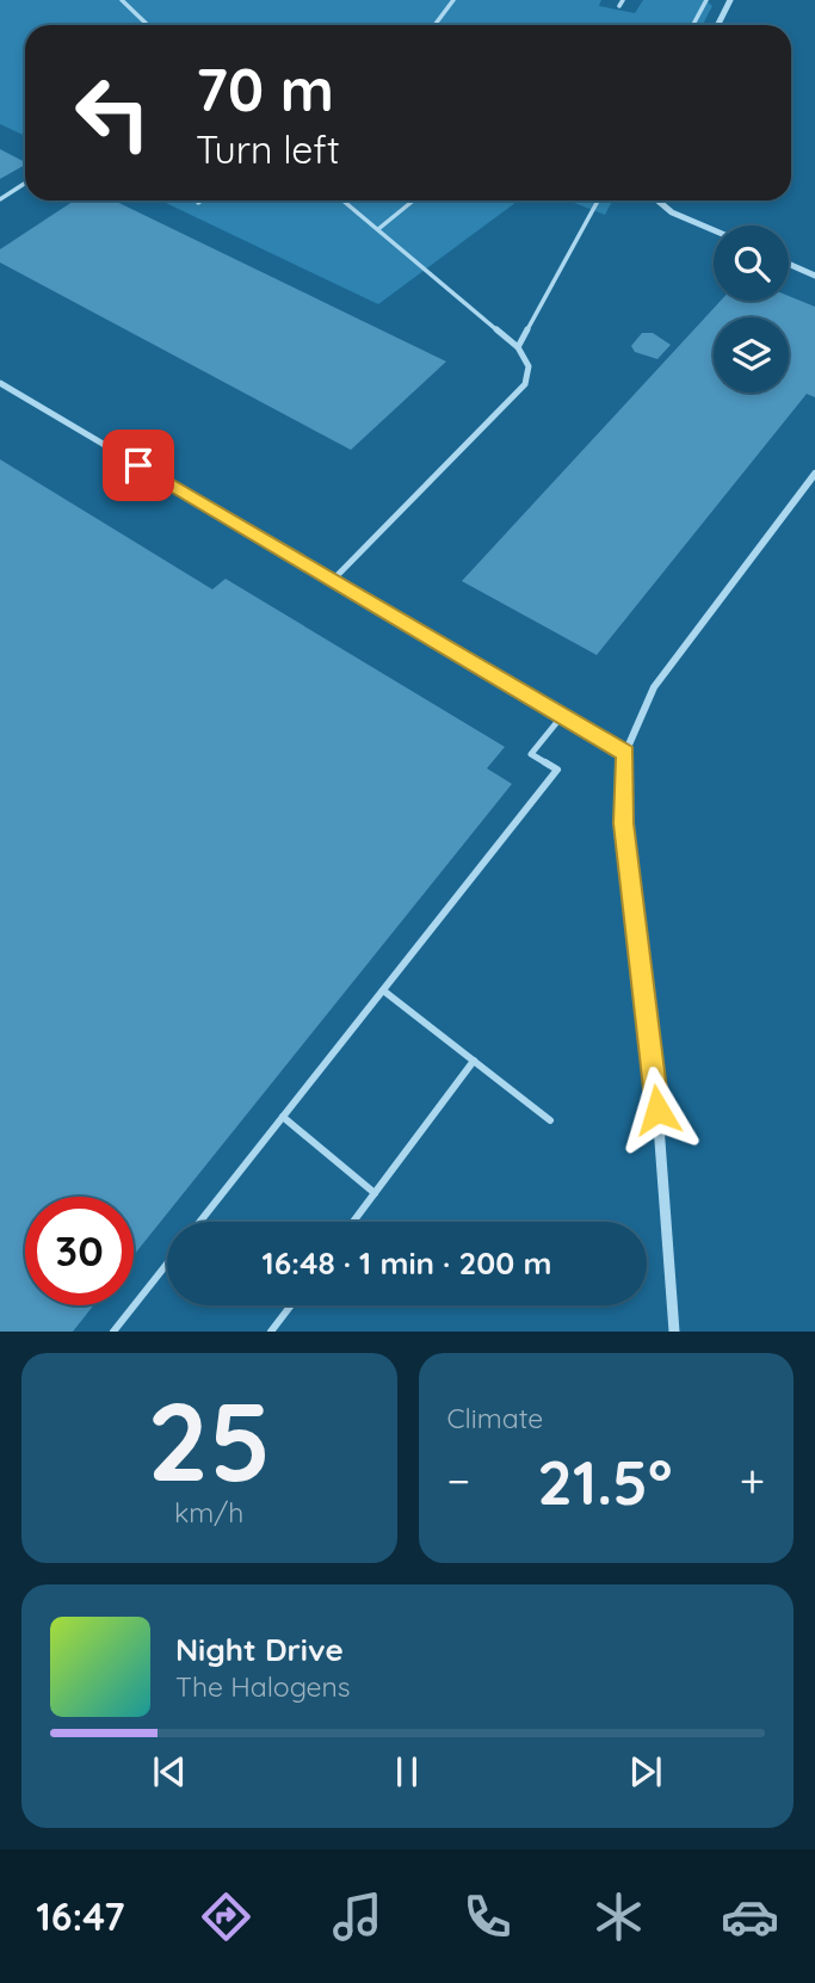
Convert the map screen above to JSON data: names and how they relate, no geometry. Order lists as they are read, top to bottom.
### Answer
{
  "page": {
    "turn": ["70 m", "Turn left"],
    "limit": "30",
    "trip": "16:48 · 1 min · 200 m",
    "tile": [
      ["25", "km/h"],
      "Climate"
    ],
    "heat": ["−", "21.5°", "+"],
    "song": ["Night Drive", "The Halogens"],
    "tabs": "16:47"
  }
}
